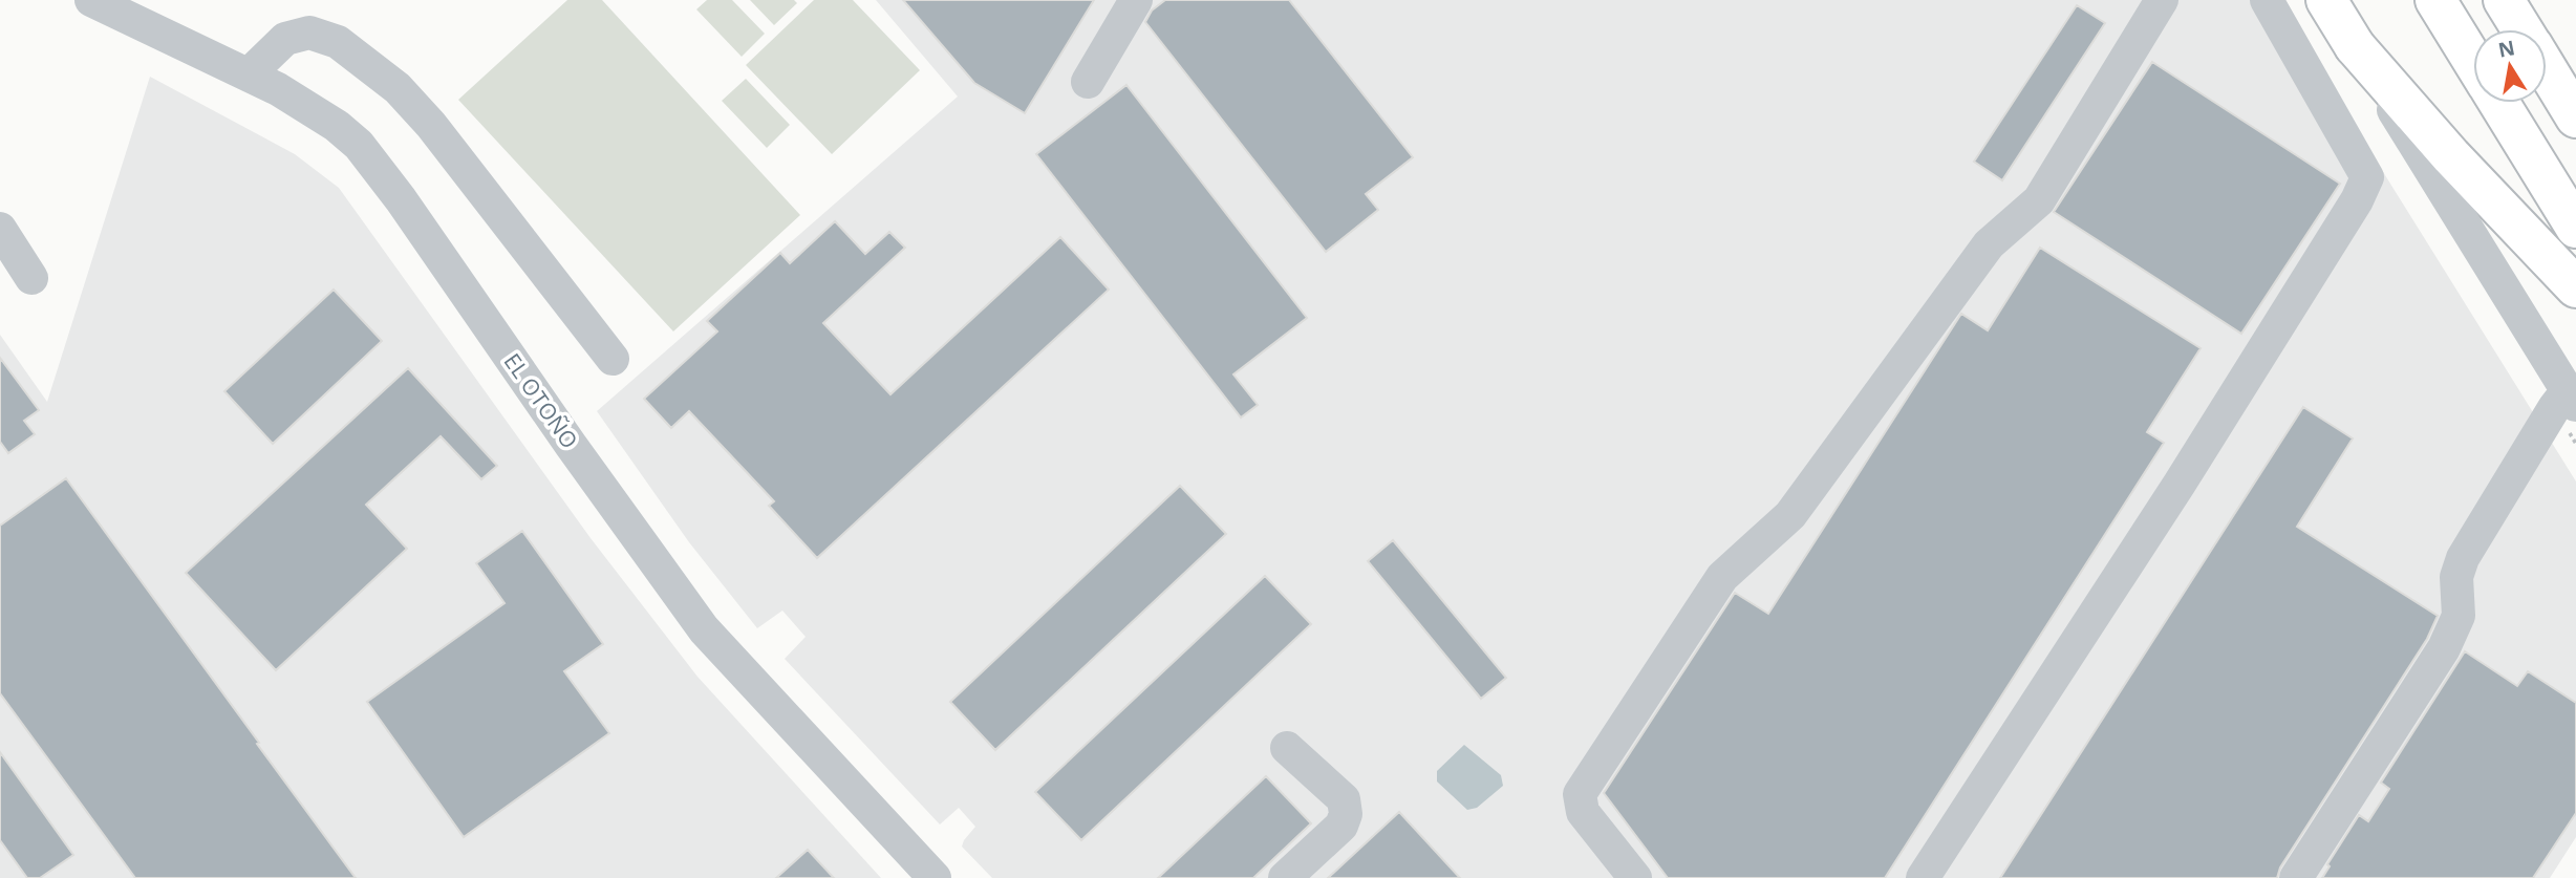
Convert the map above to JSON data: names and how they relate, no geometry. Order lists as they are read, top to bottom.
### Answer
{
  "streets": {
    "street": ["EL OTOÑO"]
  },
  "north": "top"
}
